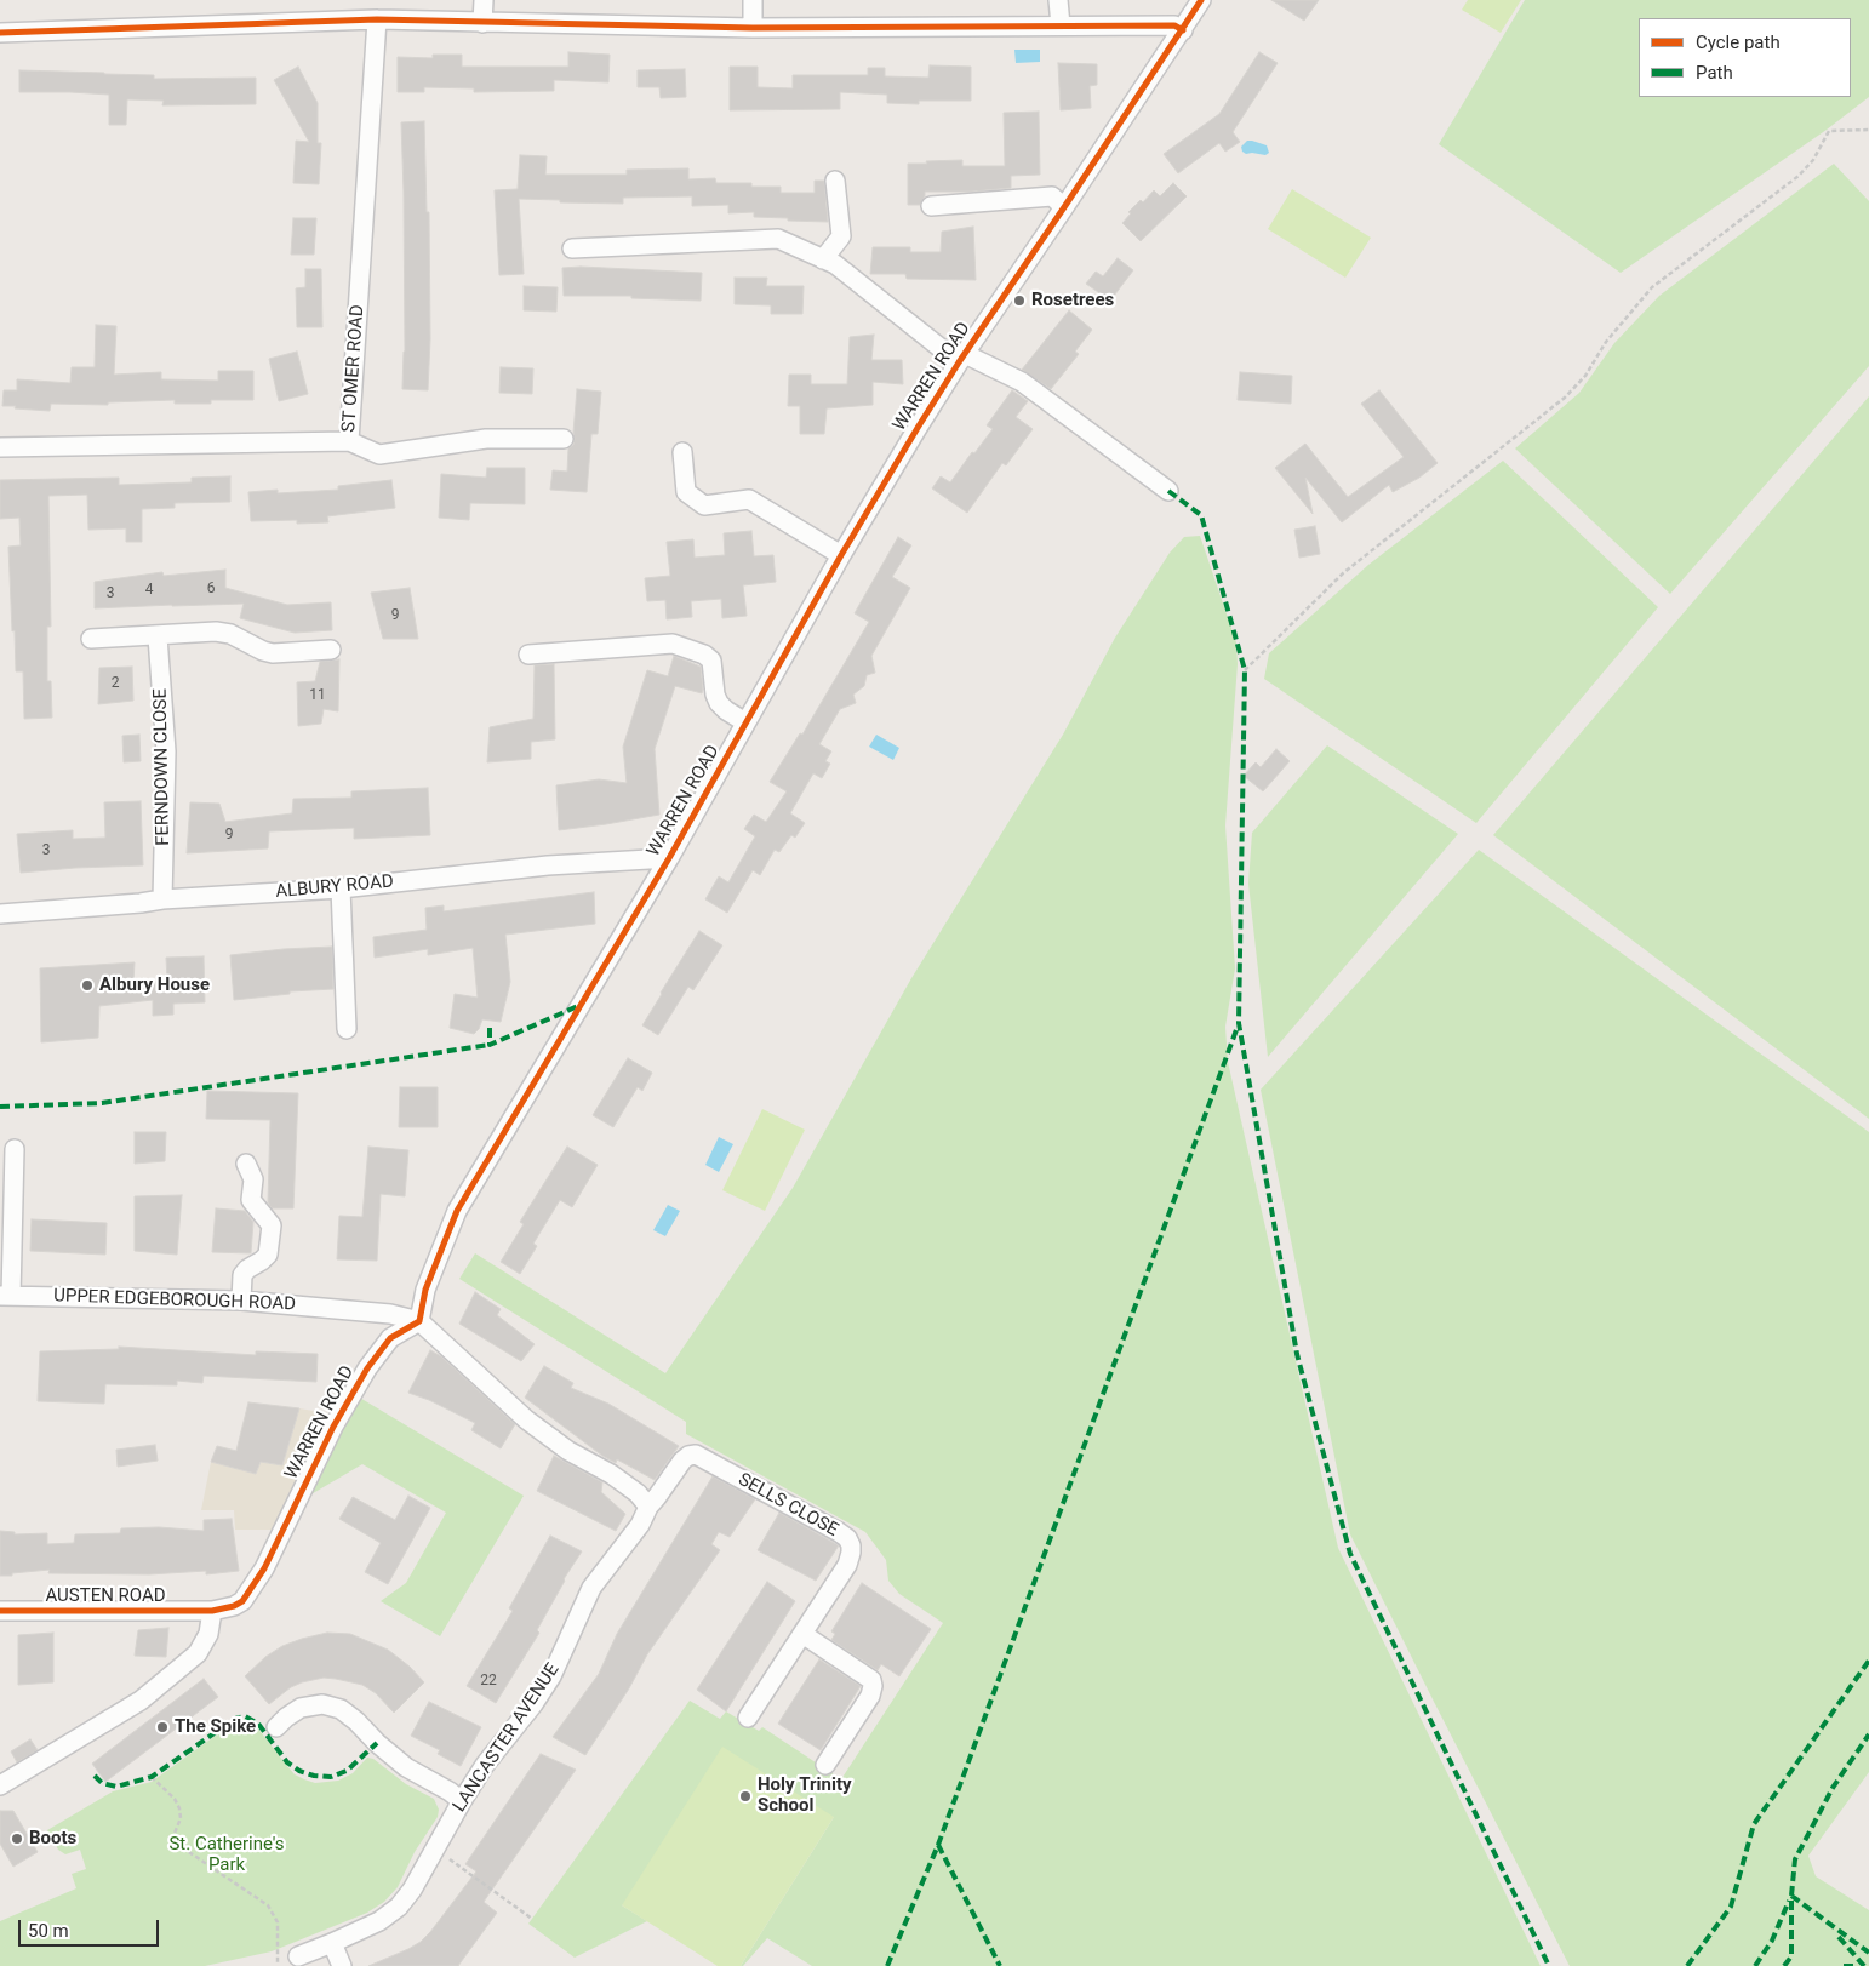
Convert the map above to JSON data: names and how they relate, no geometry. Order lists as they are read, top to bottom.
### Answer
{
  "streets": {
    "street": [
      "ST OMER ROAD",
      "WARREN ROAD",
      "FERNDOWN CLOSE",
      "ALBURY ROAD",
      "UPPER EDGEBOROUGH ROAD",
      "SELLS CLOSE",
      "AUSTEN ROAD",
      "LANCASTER AVENUE"
    ]
  },
  "crossings": [
    ["WARREN ROAD", "ALBURY ROAD"],
    ["WARREN ROAD", "UPPER EDGEBOROUGH ROAD"],
    ["WARREN ROAD", "AUSTEN ROAD"],
    ["FERNDOWN CLOSE", "ALBURY ROAD"],
    ["SELLS CLOSE", "LANCASTER AVENUE"]
  ],
  "parks": ["St. Catherine's Park"],
  "places": [
    "Rosetrees",
    "Albury House",
    "The Spike",
    "Holy Trinity School",
    "Boots"
  ],
  "house_numbers": [
    "6",
    "4",
    "3",
    "9",
    "2",
    "11",
    "9",
    "3",
    "22"
  ],
  "legend": ["Cycle path", "Path"],
  "scale_bar": "50 m"
}
